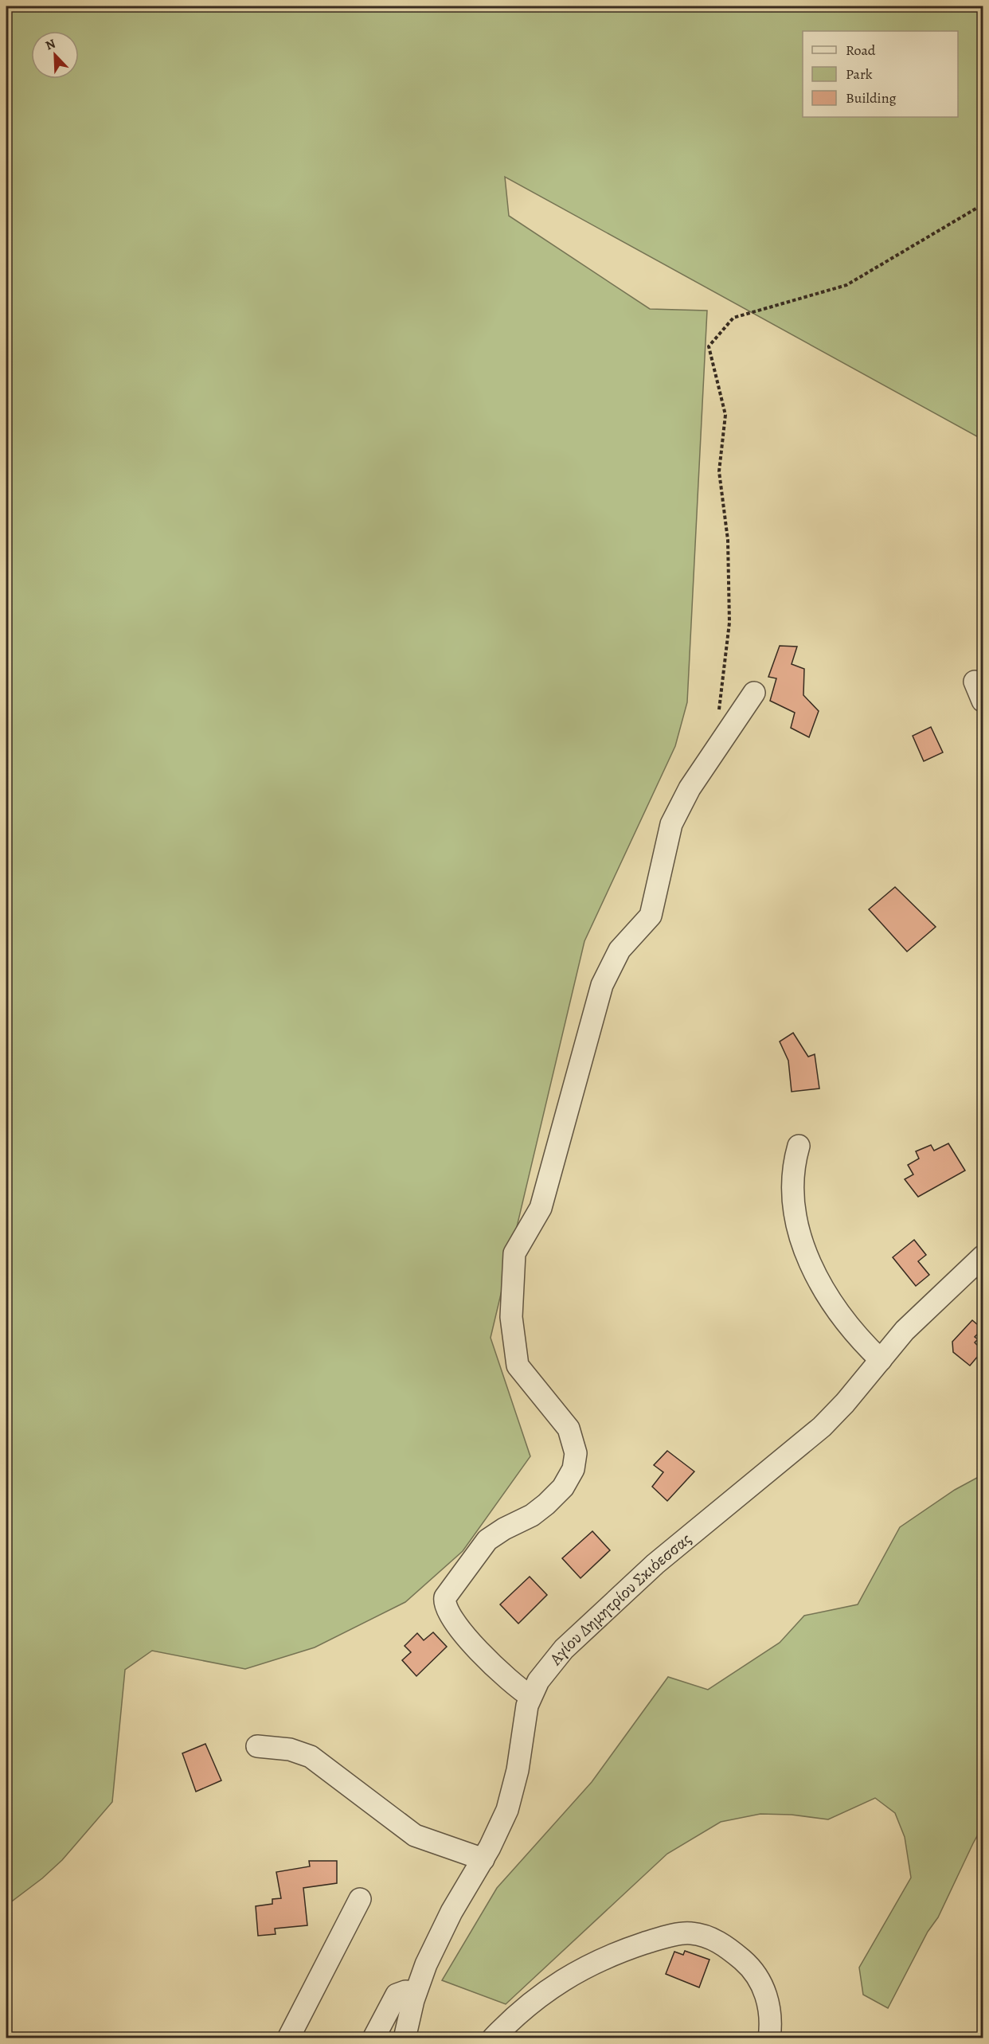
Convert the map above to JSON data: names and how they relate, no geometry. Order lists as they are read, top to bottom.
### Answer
{
  "streets": {
    "street": ["Αγίου Δημητρίου Σκιόεσσας"]
  },
  "legend": ["Road", "Park", "Building"],
  "north": "top left"
}
